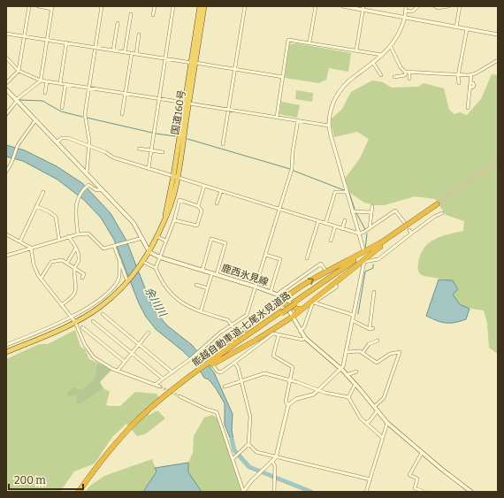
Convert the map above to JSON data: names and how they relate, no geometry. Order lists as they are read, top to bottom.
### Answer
{
  "streets": {
    "highway": ["国道160号", "能越自動車道;七尾氷見道路"],
    "main road": ["鹿西氷見線"]
  },
  "crossings": [
    ["国道160号", "鹿西氷見線"]
  ],
  "water": ["余川川"],
  "scale_bar": "200 m"
}
